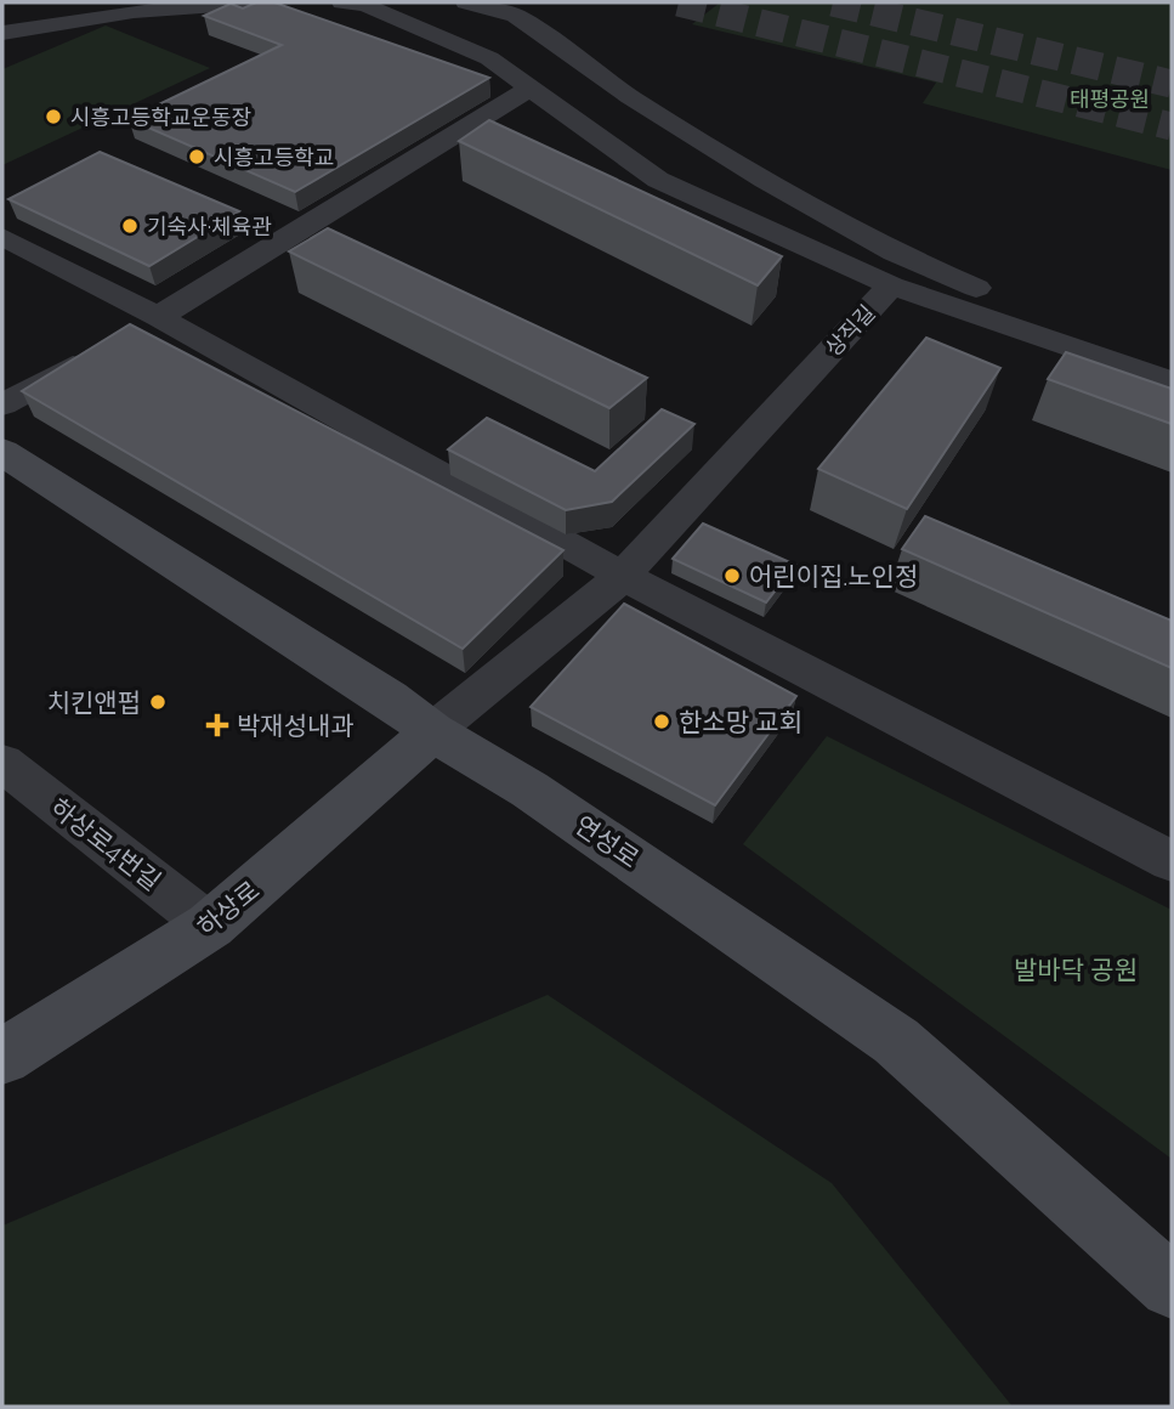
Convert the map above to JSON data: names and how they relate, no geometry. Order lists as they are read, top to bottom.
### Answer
{
  "streets": {
    "street": [
      "상직길",
      "연성로",
      "하상로4번길",
      "하상로"
    ]
  },
  "crossings": [
    ["상직길", "연성로"],
    ["상직길", "하상로"],
    ["연성로", "하상로"],
    ["하상로4번길", "하상로"]
  ],
  "parks": ["태평공원", "발바닥 공원"],
  "places": {
    "other": [
      "시흥고등학교운동장",
      "시흥고등학교",
      "기숙사·체육관",
      "어린이집.노인정",
      "치킨앤펍",
      "한소망 교회"
    ],
    "health": ["박재성내과"]
  }
}
